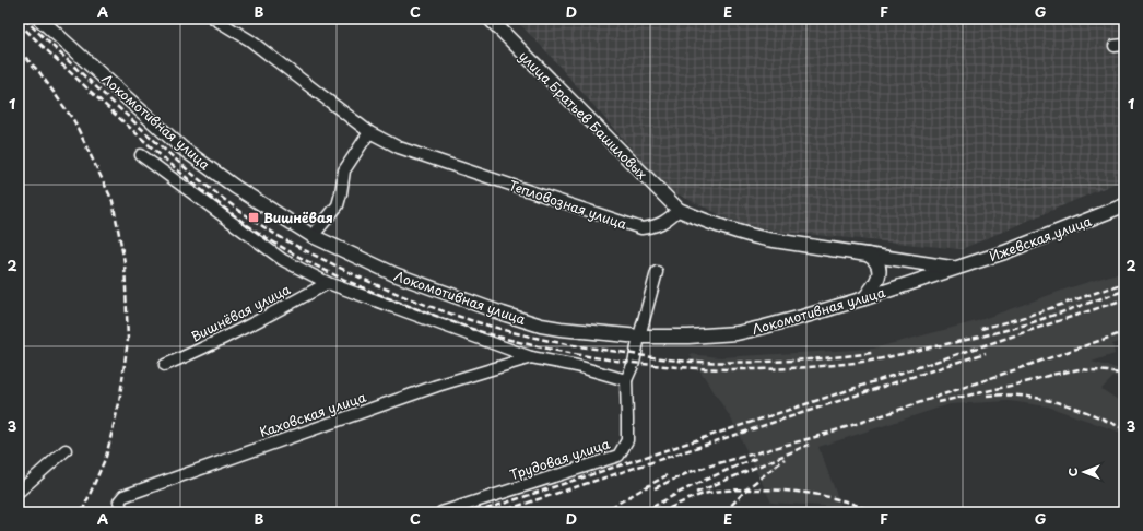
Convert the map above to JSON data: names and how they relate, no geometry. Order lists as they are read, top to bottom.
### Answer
{
  "streets": {
    "street": [
      "улица Братьев Башиловых",
      "Локомотивная улица",
      "Тепловозная улица",
      "Ижевская улица",
      "Вишнёвая улица",
      "Каховская улица",
      "Трудовая улица"
    ]
  },
  "crossings": [
    ["улица Братьев Башиловых", "Тепловозная улица"],
    ["Локомотивная улица", "Ижевская улица"],
    ["Локомотивная улица", "Трудовая улица"]
  ],
  "places": {
    "transit": ["Вишнёвая"]
  },
  "north": "left",
  "grid": {
    "columns": [
      "A",
      "B",
      "C",
      "D",
      "E",
      "F",
      "G"
    ],
    "rows": ["1", "2", "3"]
  }
}
